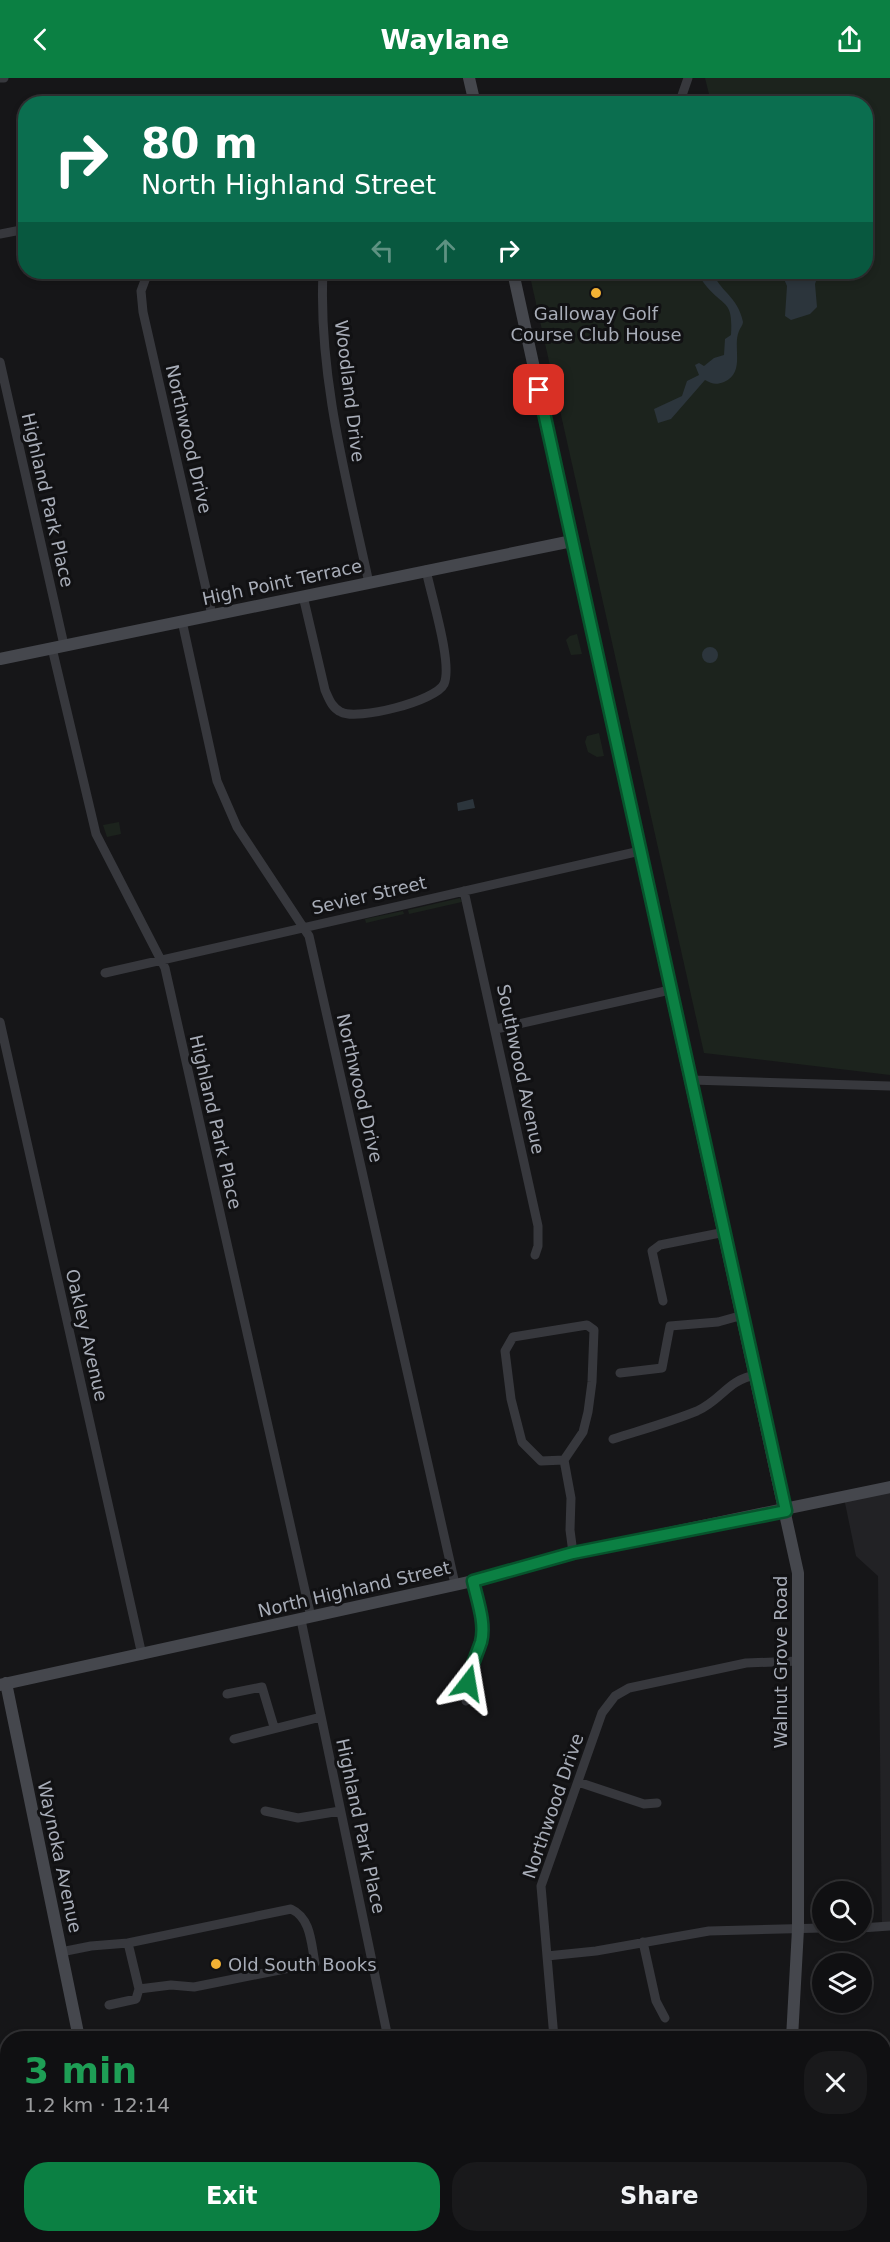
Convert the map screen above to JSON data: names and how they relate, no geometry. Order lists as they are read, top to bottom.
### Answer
{
  "streets": {
    "main road": [
      "High Point Terrace",
      "North Highland Street",
      "Walnut Grove Road",
      "Waynoka Avenue"
    ],
    "street": [
      "Woodland Drive",
      "Northwood Drive",
      "Highland Park Place",
      "Sevier Street",
      "Southwood Avenue",
      "Oakley Avenue"
    ]
  },
  "crossings": [
    ["Woodland Drive", "High Point Terrace"],
    ["Northwood Drive", "High Point Terrace"],
    ["Northwood Drive", "Sevier Street"],
    ["Northwood Drive", "North Highland Street"],
    ["Northwood Drive", "Walnut Grove Road"],
    ["Highland Park Place", "High Point Terrace"],
    ["Highland Park Place", "Sevier Street"],
    ["Highland Park Place", "North Highland Street"],
    ["High Point Terrace", "Walnut Grove Road"],
    ["Sevier Street", "Southwood Avenue"],
    ["Sevier Street", "Walnut Grove Road"],
    ["Oakley Avenue", "North Highland Street"],
    ["North Highland Street", "Walnut Grove Road"],
    ["North Highland Street", "Waynoka Avenue"]
  ],
  "places": ["Galloway Golf Course Club House", "Old South Books"],
  "page": {
    "header": "Waylane",
    "turn": ["80 m", "North Highland Street"],
    "heading": ["3 min", "1.2 km · 12:14"],
    "buttons": ["Exit", "Share"]
  }
}
